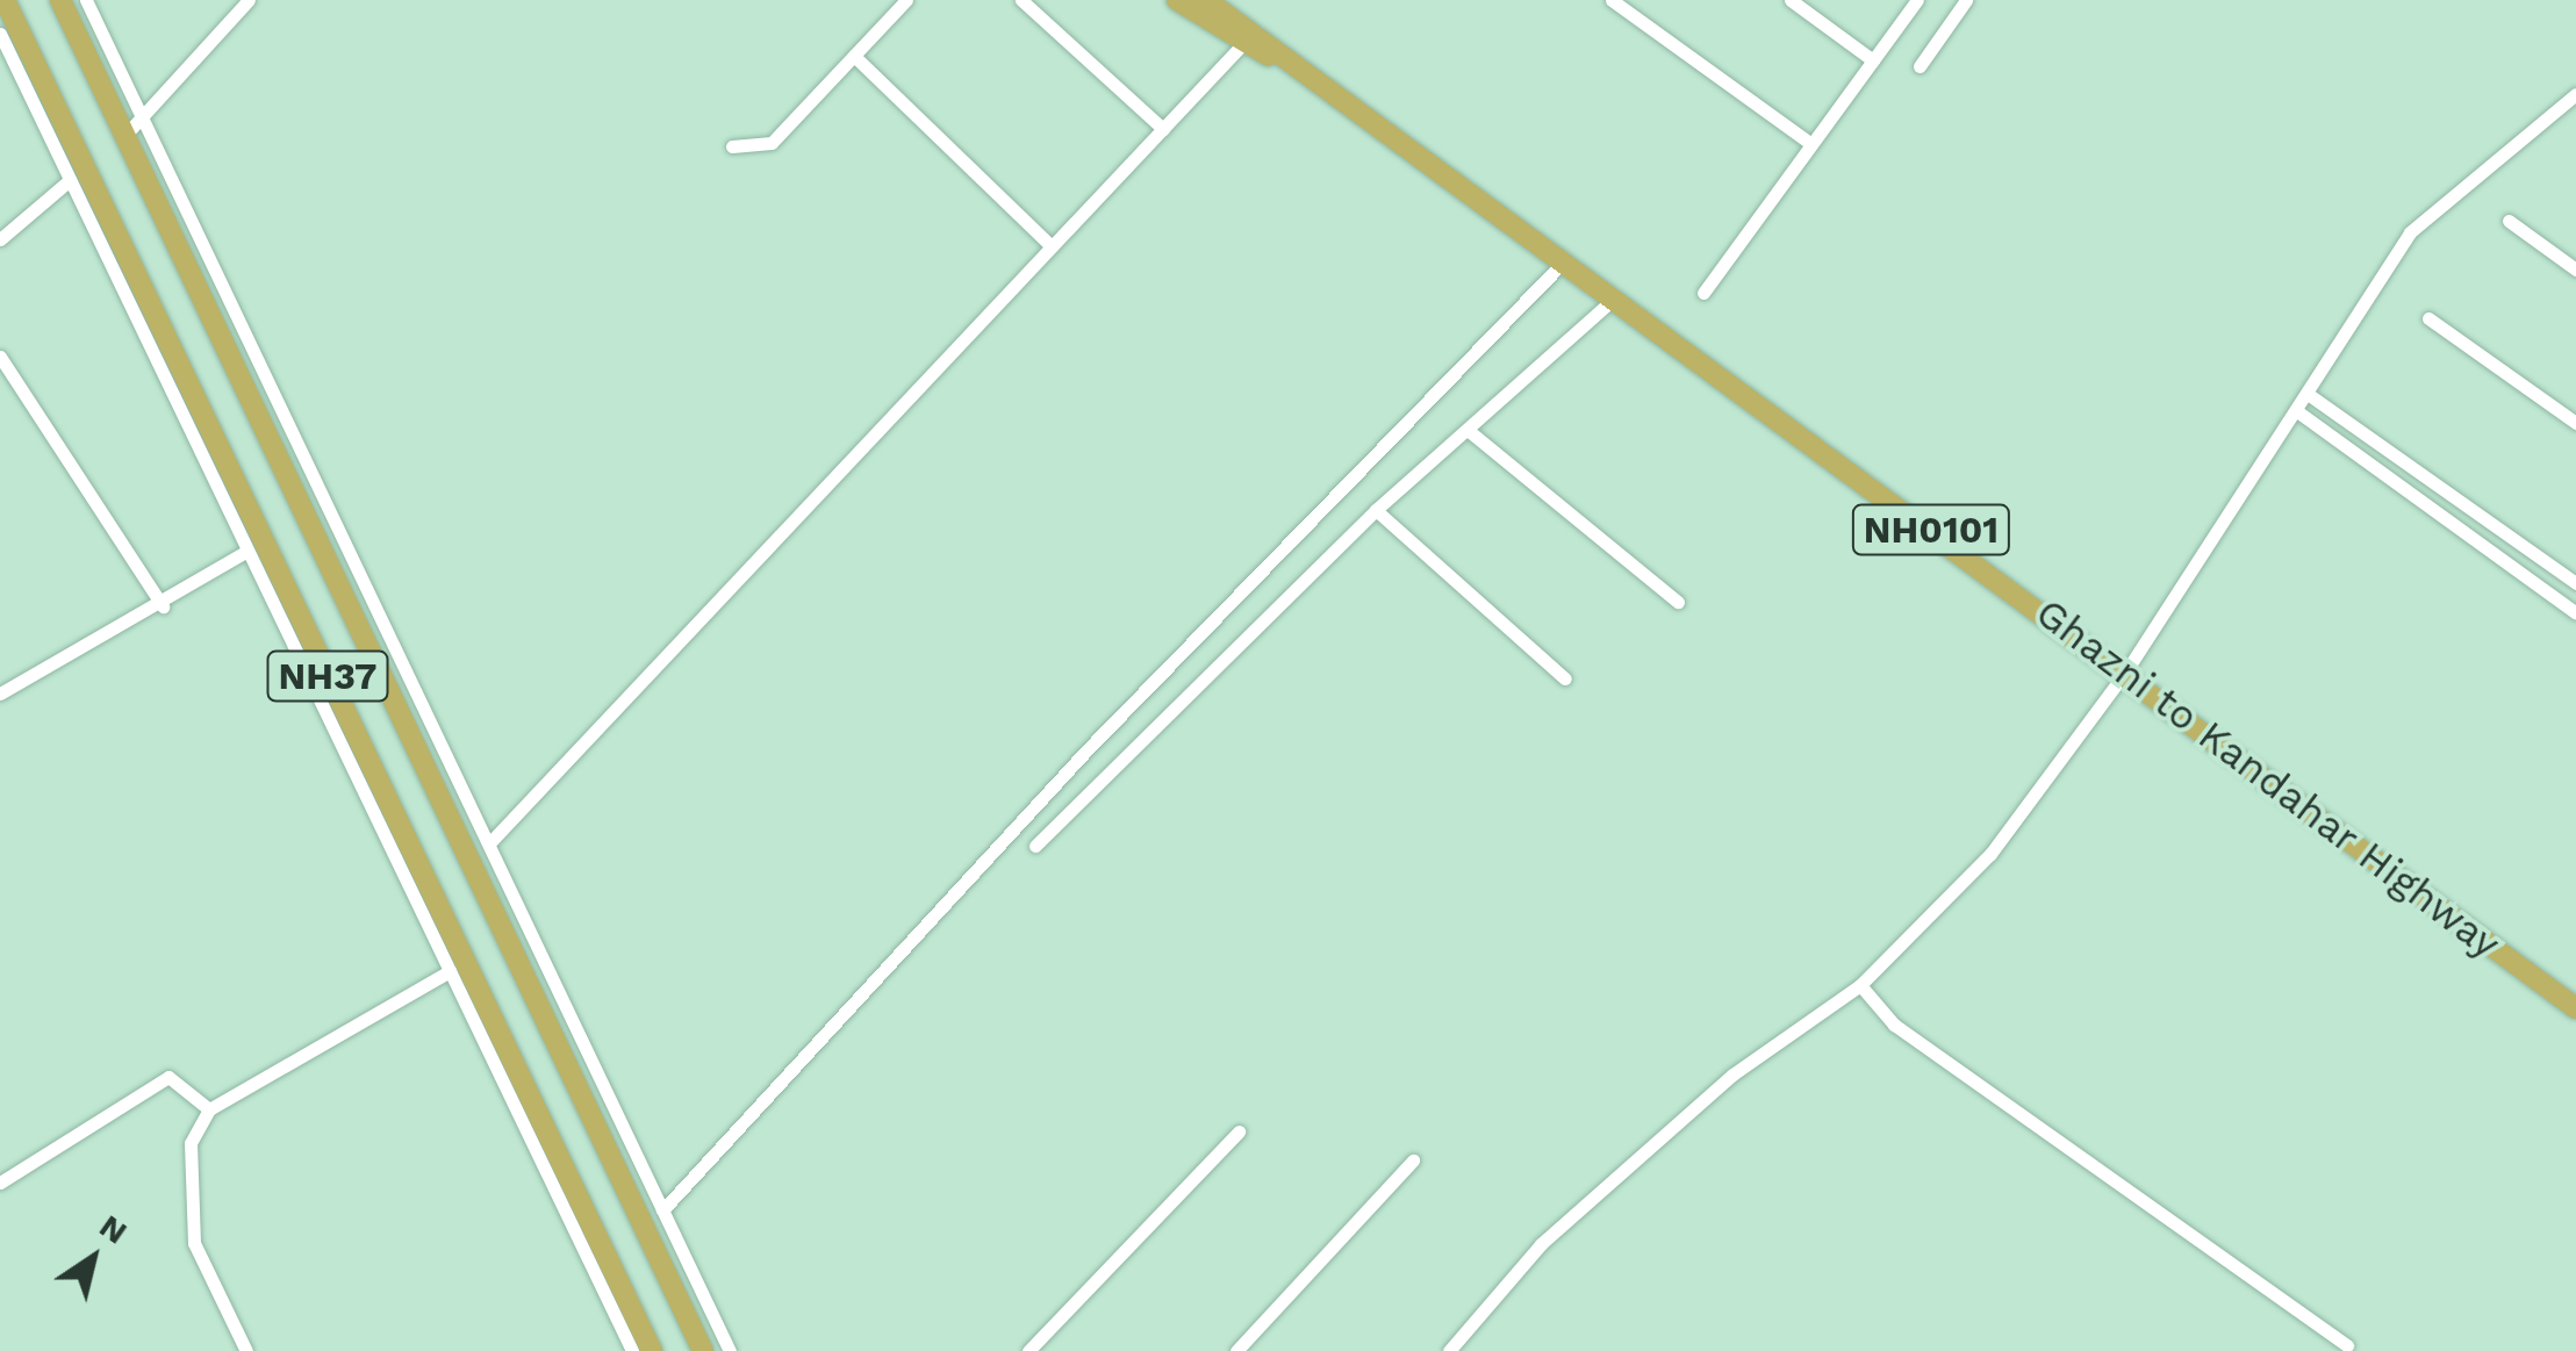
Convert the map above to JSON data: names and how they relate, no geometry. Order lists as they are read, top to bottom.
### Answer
{
  "streets": {
    "highway": ["NH0101", "NH37", "Ghazni to Kandahar Highway"]
  },
  "north": "top right"
}
